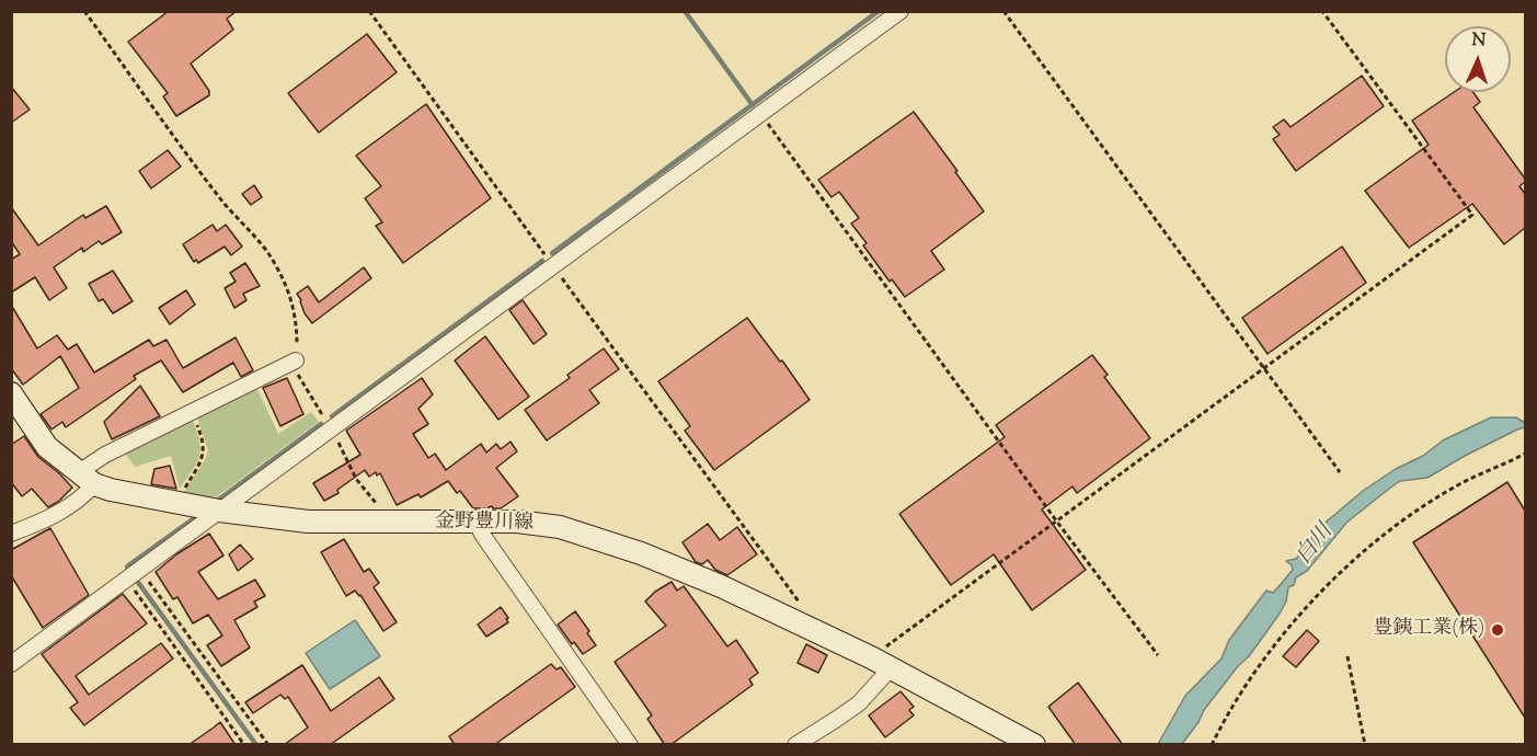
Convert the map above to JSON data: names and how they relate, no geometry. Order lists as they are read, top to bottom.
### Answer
{
  "streets": {
    "main road": ["金野豊川線"]
  },
  "water": ["白川"],
  "places": ["豊銕工業(株)"],
  "north": "top"
}
